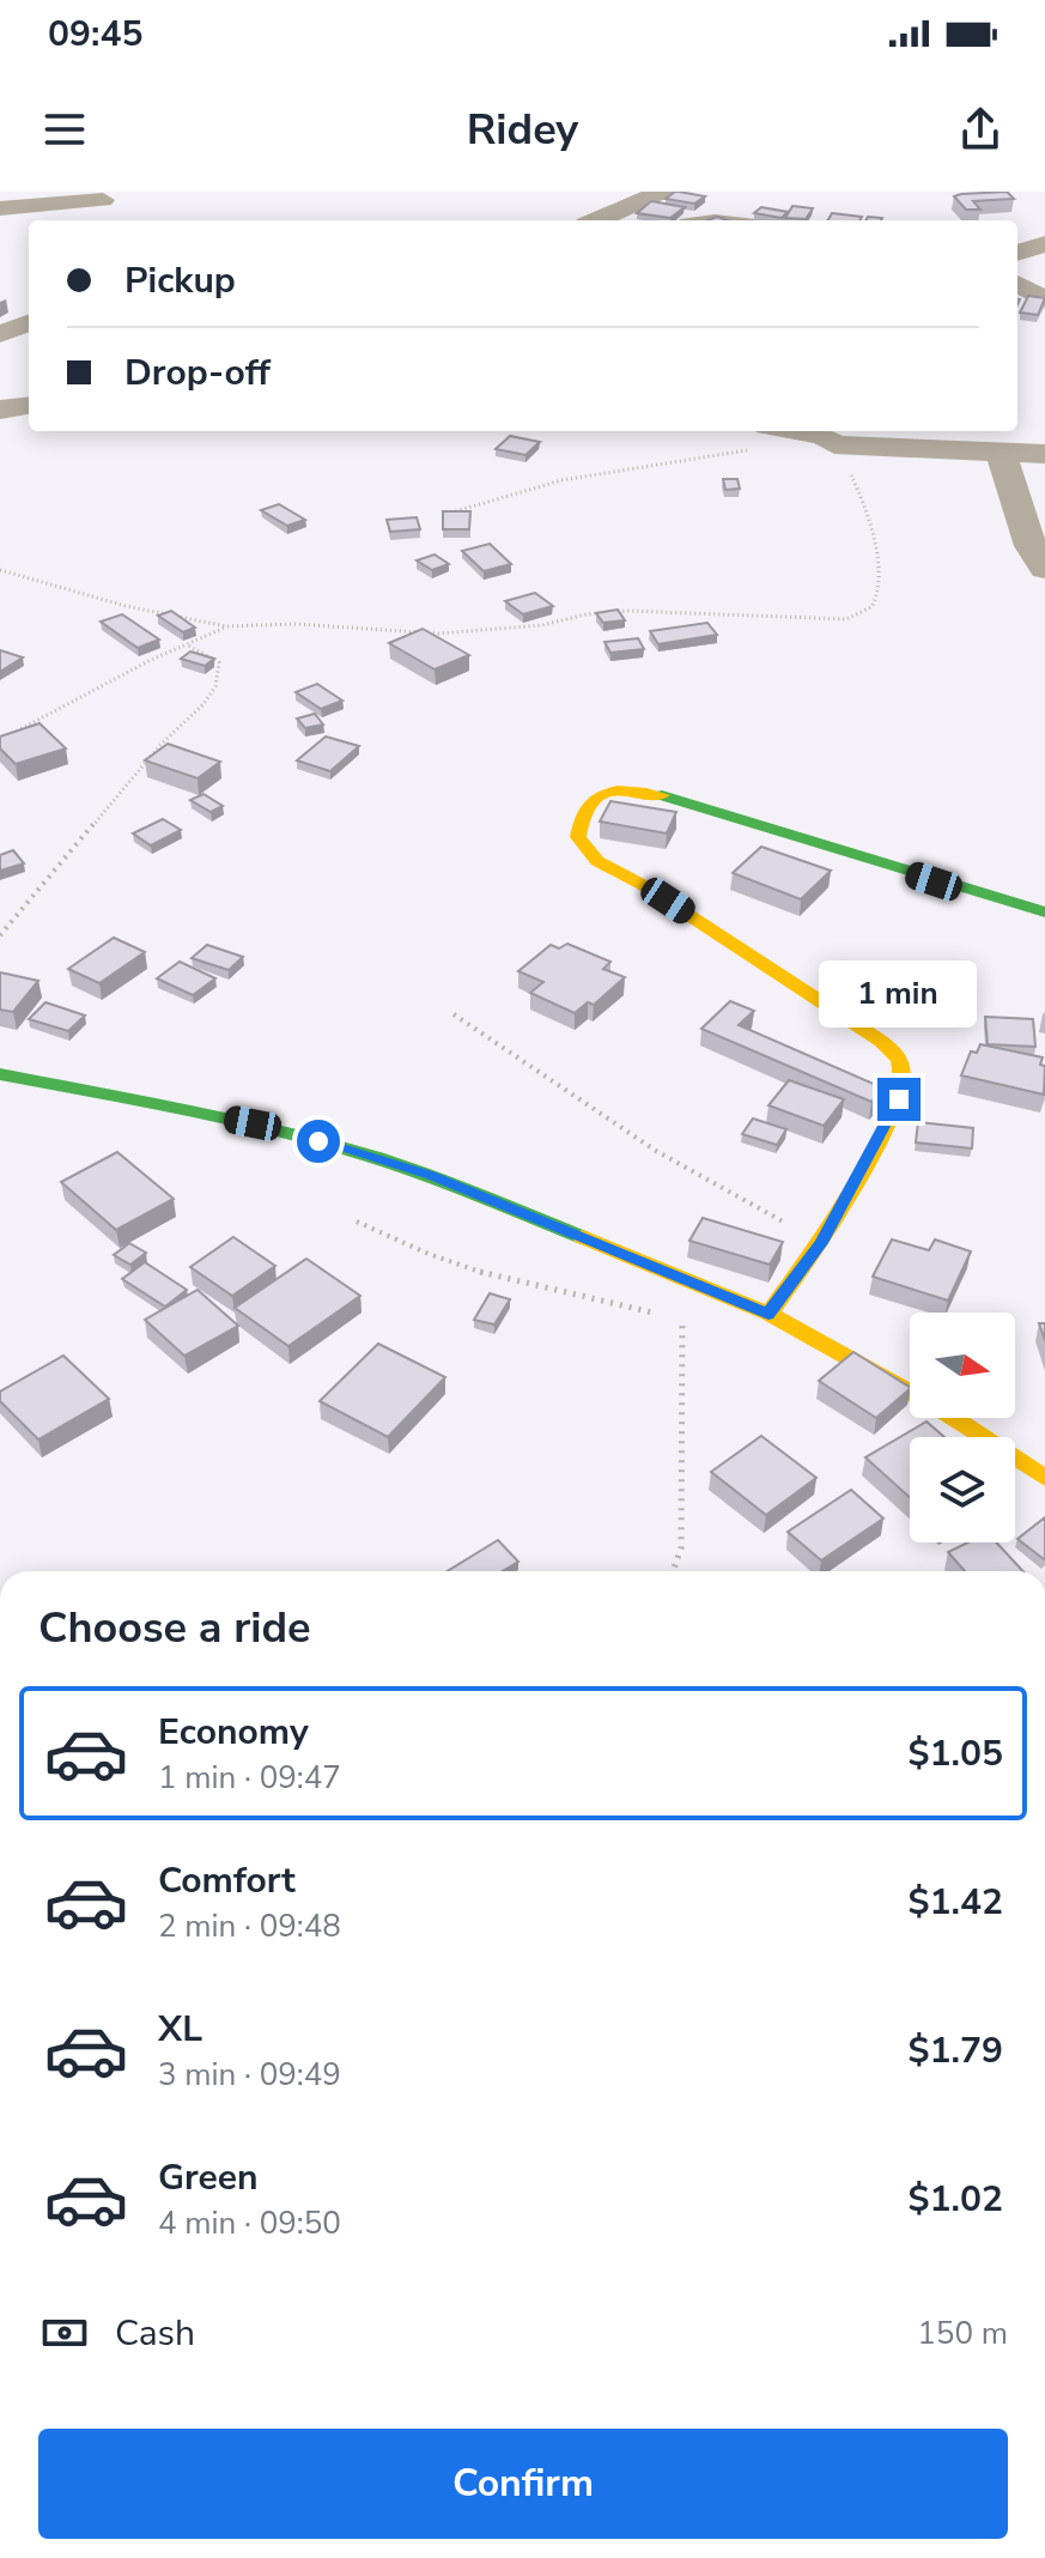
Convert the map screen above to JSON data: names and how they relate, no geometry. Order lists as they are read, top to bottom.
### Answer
{
  "north": "right",
  "page": {
    "status": "09:45",
    "header": "Ridey",
    "banner": ["Pickup", "Drop-off"],
    "bubble": "1 min",
    "heading": "Choose a ride",
    "list": [
      {
        "name": "Economy",
        "note": "1 min · 09:47",
        "value": "$1.05"
      },
      {
        "name": "Comfort",
        "note": "2 min · 09:48",
        "value": "$1.42"
      },
      {
        "name": "XL",
        "note": "3 min · 09:49",
        "value": "$1.79"
      },
      {
        "name": "Green",
        "note": "4 min · 09:50",
        "value": "$1.02"
      }
    ],
    "pay": ["Cash", "150 m"],
    "buttons": "Confirm"
  }
}
